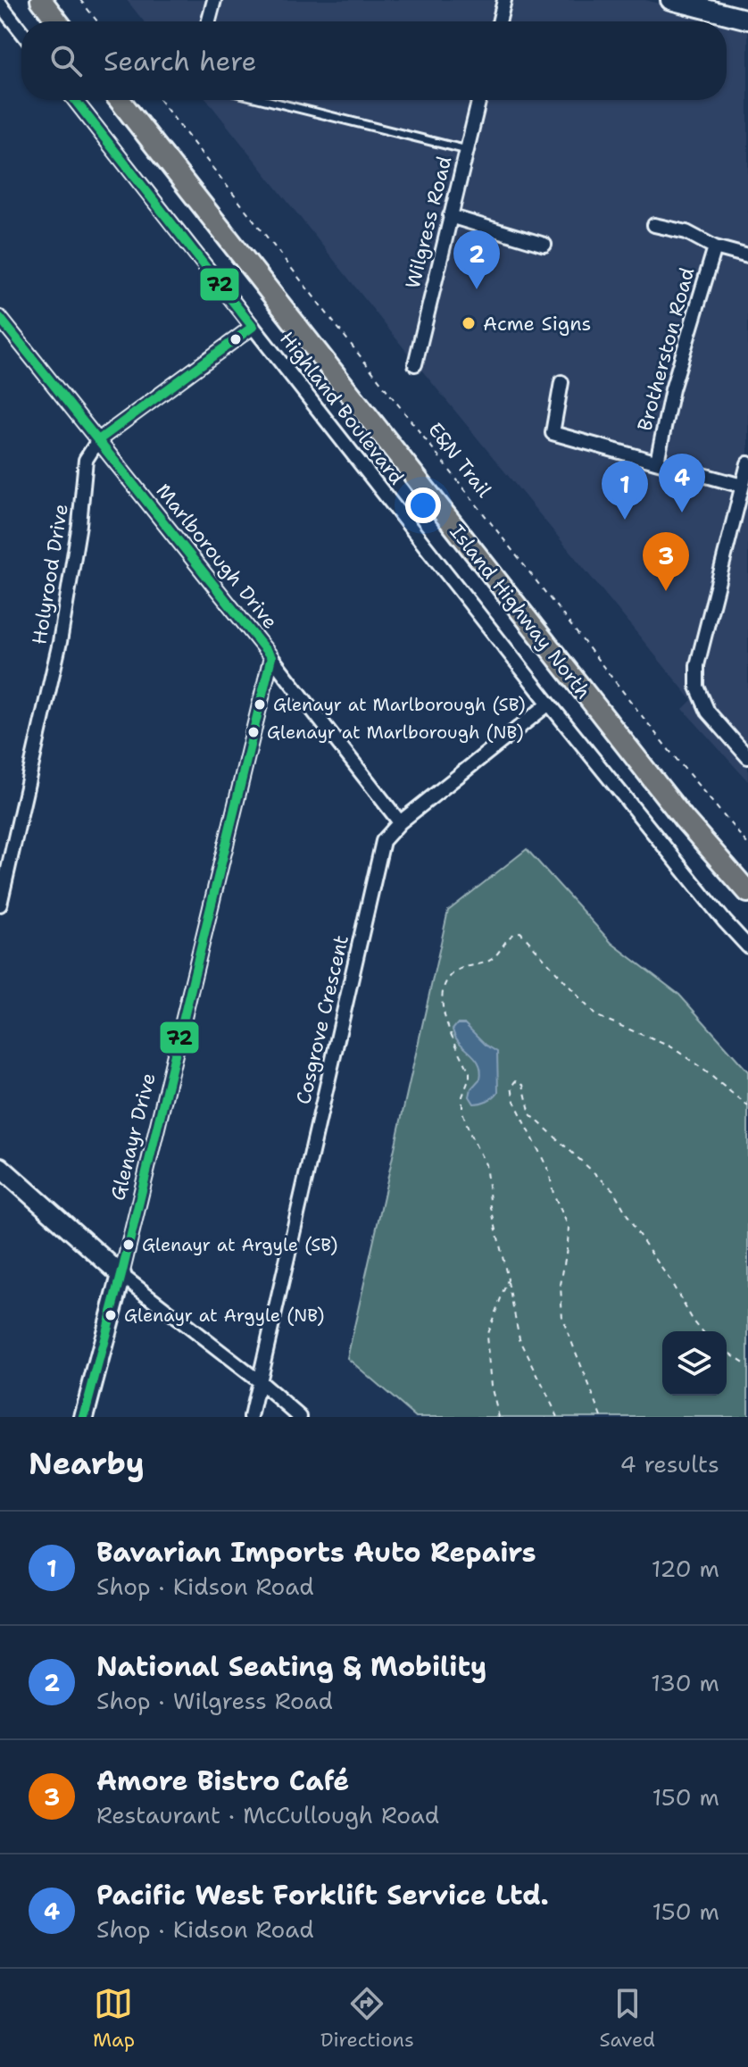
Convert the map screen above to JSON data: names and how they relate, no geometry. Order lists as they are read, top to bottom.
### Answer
{
  "streets": {
    "main road": ["Island Highway North"],
    "street": [
      "Wilgress Road",
      "Brotherston Road",
      "Highland Boulevard",
      "Marlborough Drive",
      "Holyrood Drive",
      "Cosgrove Crescent",
      "Glenayr Drive"
    ],
    "path": ["E&N Trail"]
  },
  "crossings": [
    ["Highland Boulevard", "Cosgrove Crescent"],
    ["Marlborough Drive", "Holyrood Drive"],
    ["Marlborough Drive", "Cosgrove Crescent"],
    ["Marlborough Drive", "Glenayr Drive"]
  ],
  "places": [
    "Acme Signs",
    "Glenayr at Marlborough (SB)",
    "Glenayr at Marlborough (NB)",
    "Glenayr at Argyle (SB)",
    "Glenayr at Argyle (NB)"
  ],
  "lines": ["transit line 72"],
  "page": {
    "search": "Search here",
    "pins": [
      "2",
      "4",
      "1",
      "3"
    ],
    "heading": ["Nearby", "4 results"],
    "list": [
      {
        "mark": "1",
        "name": "Bavarian Imports Auto Repairs",
        "note": "Shop · Kidson Road",
        "value": "120 m"
      },
      {
        "mark": "2",
        "name": "National Seating & Mobility",
        "note": "Shop · Wilgress Road",
        "value": "130 m"
      },
      {
        "mark": "3",
        "name": "Amore Bistro Café",
        "note": "Restaurant · McCullough Road",
        "value": "150 m"
      },
      {
        "mark": "4",
        "name": "Pacific West Forklift Service Ltd.",
        "note": "Shop · Kidson Road",
        "value": "150 m"
      }
    ],
    "nav": ["Map", "Directions", "Saved"]
  }
}
